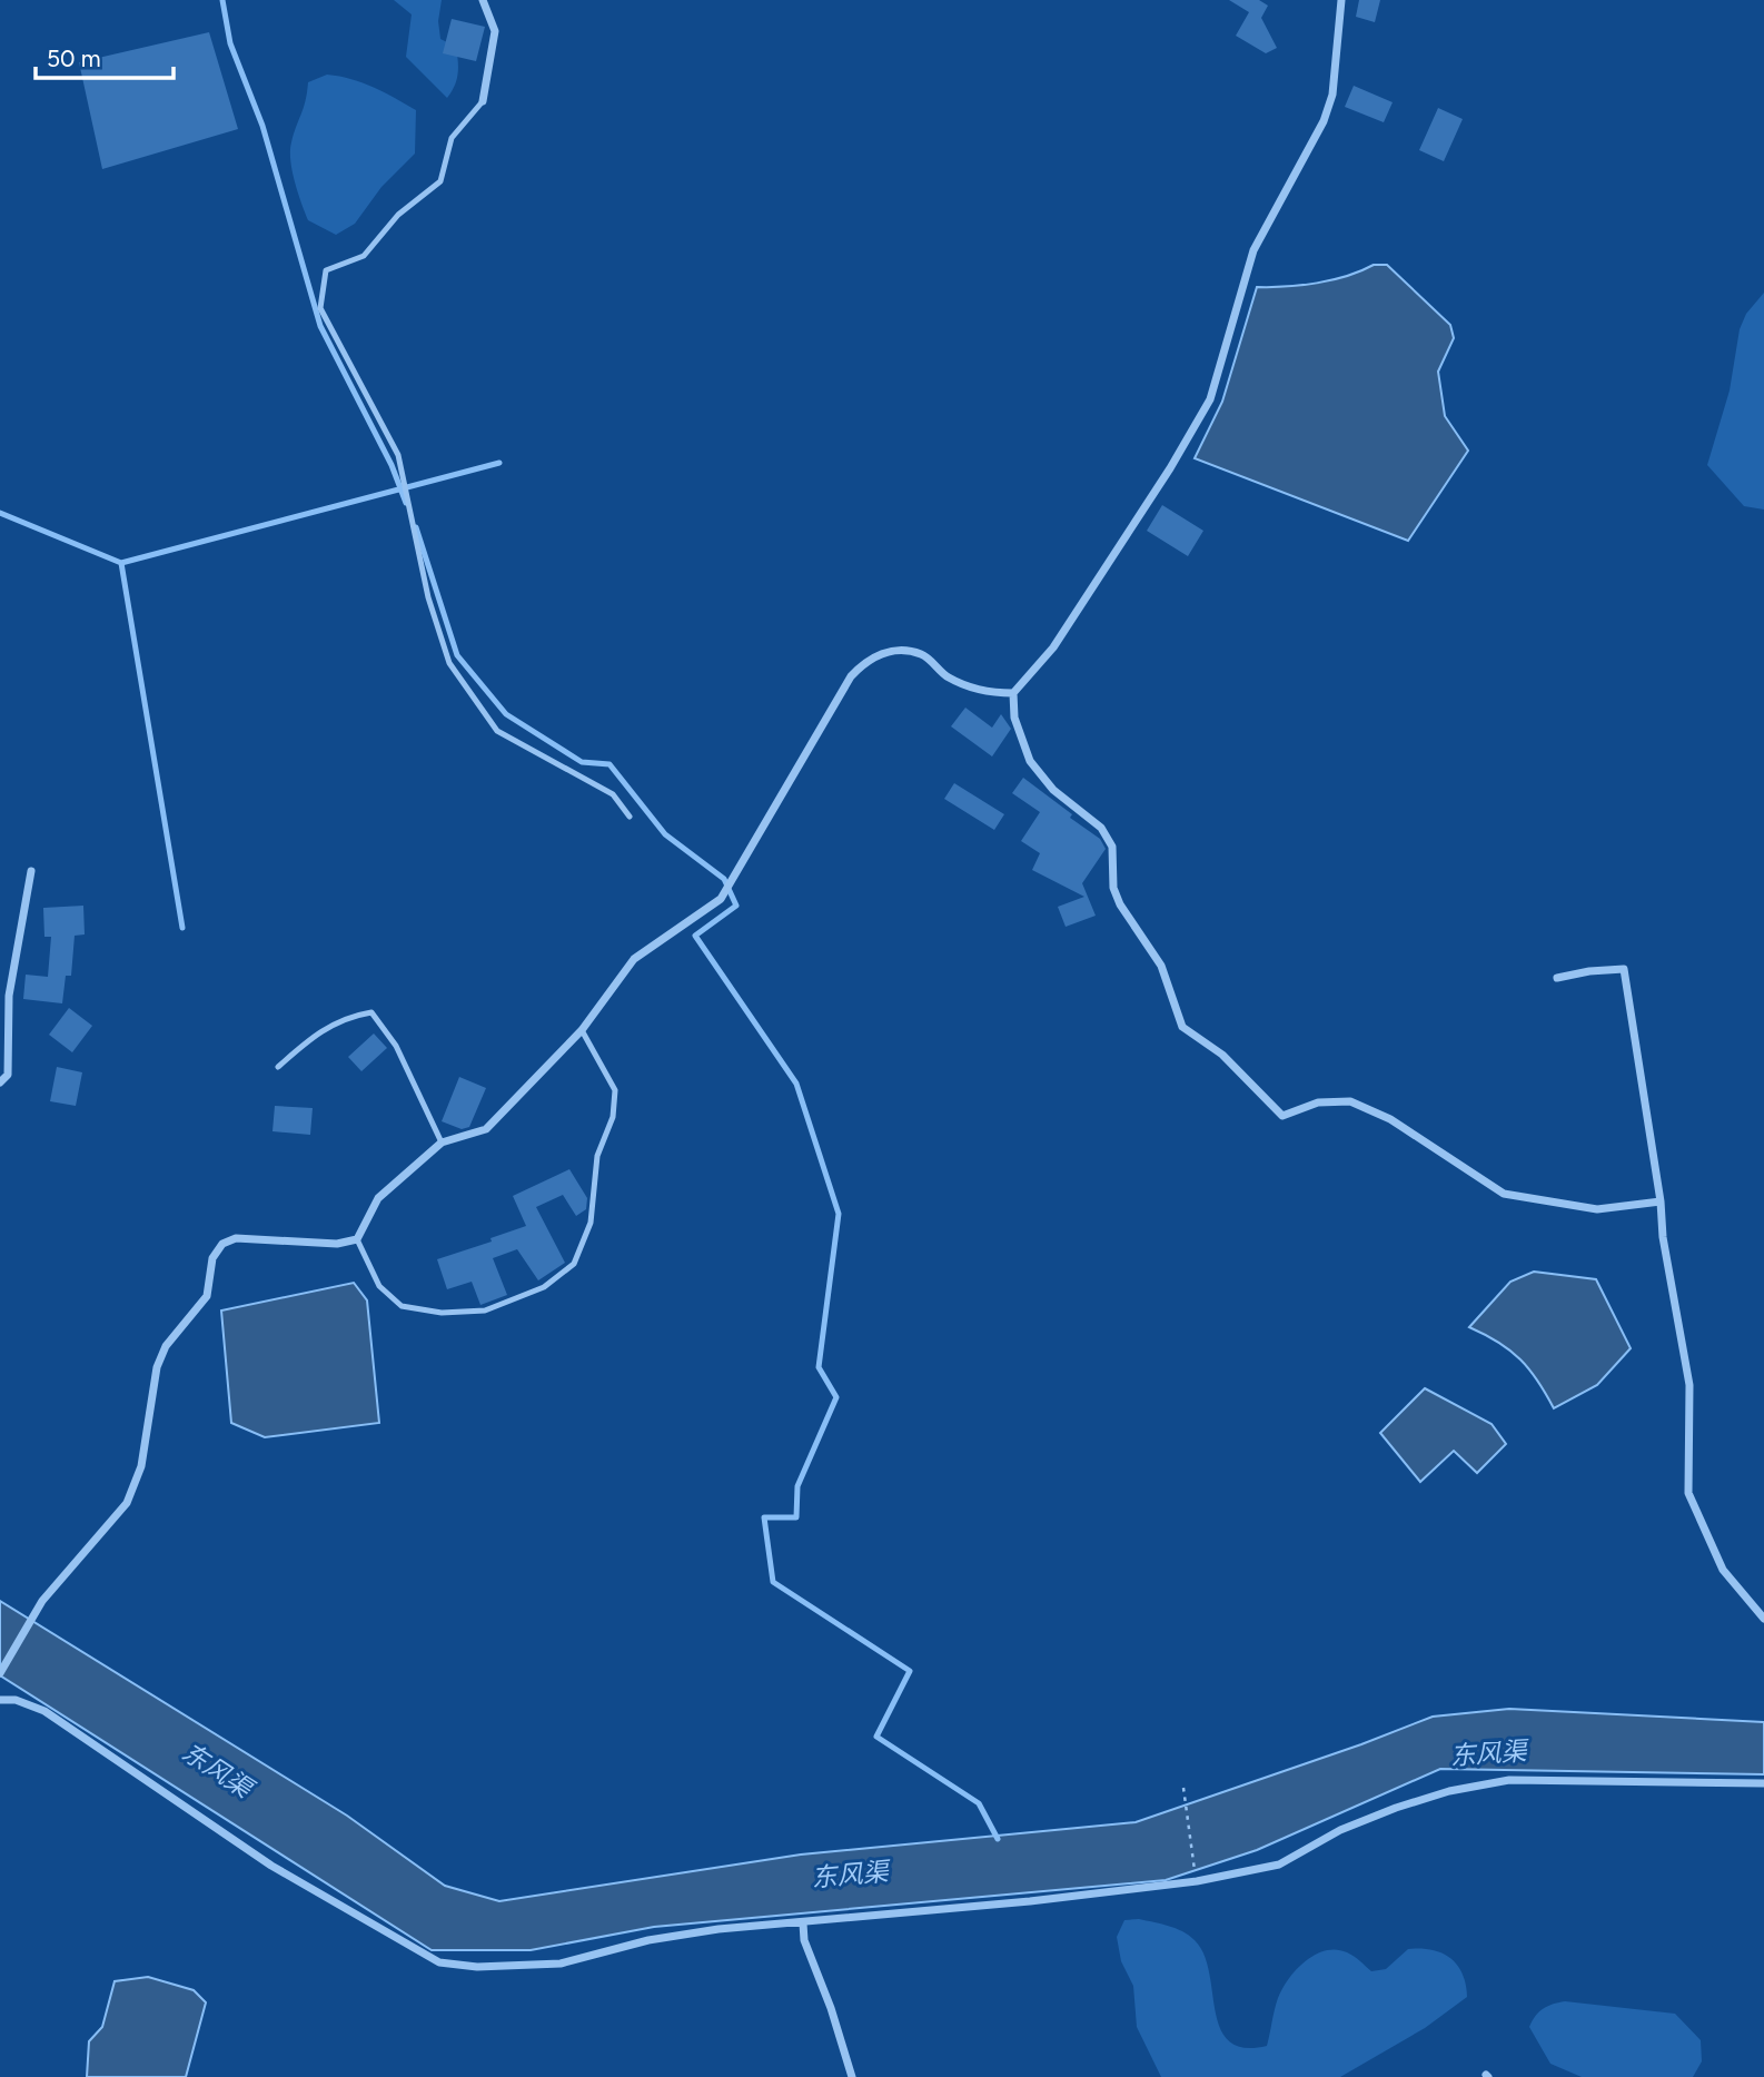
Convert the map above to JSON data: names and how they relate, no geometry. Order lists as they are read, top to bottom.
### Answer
{
  "water": ["东风渠"],
  "scale_bar": "50 m"
}
